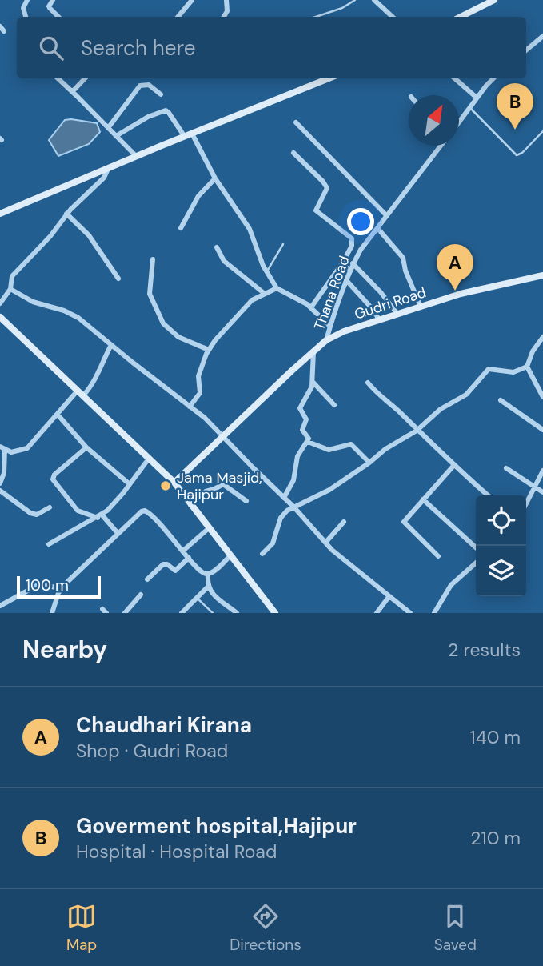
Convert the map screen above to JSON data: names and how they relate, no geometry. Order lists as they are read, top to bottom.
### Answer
{
  "streets": {
    "main road": ["Gudri Road"],
    "street": ["Thana Road"]
  },
  "crossings": [
    ["Thana Road", "Gudri Road"]
  ],
  "places": ["Jama Masjid, Hajipur"],
  "scale_bar": "100 m",
  "north": "top right",
  "page": {
    "search": "Search here",
    "pins": ["B", "A"],
    "scale": "100 m",
    "heading": ["Nearby", "2 results"],
    "list": [
      {
        "mark": "A",
        "name": "Chaudhari Kirana",
        "note": "Shop · Gudri Road",
        "value": "140 m"
      },
      {
        "mark": "B",
        "name": "Goverment hospital,Hajipur",
        "note": "Hospital · Hospital Road",
        "value": "210 m"
      }
    ],
    "nav": ["Map", "Directions", "Saved"]
  }
}
